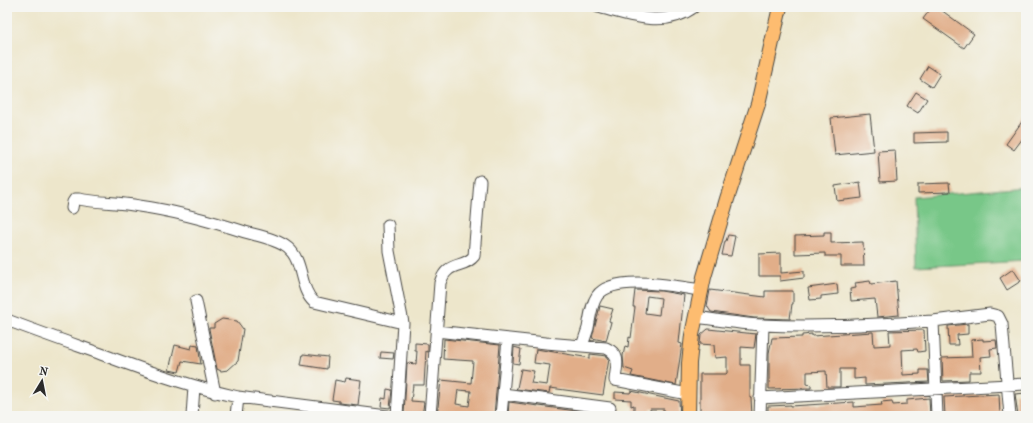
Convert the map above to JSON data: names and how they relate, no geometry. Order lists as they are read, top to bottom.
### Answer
{
  "north": "top"
}
